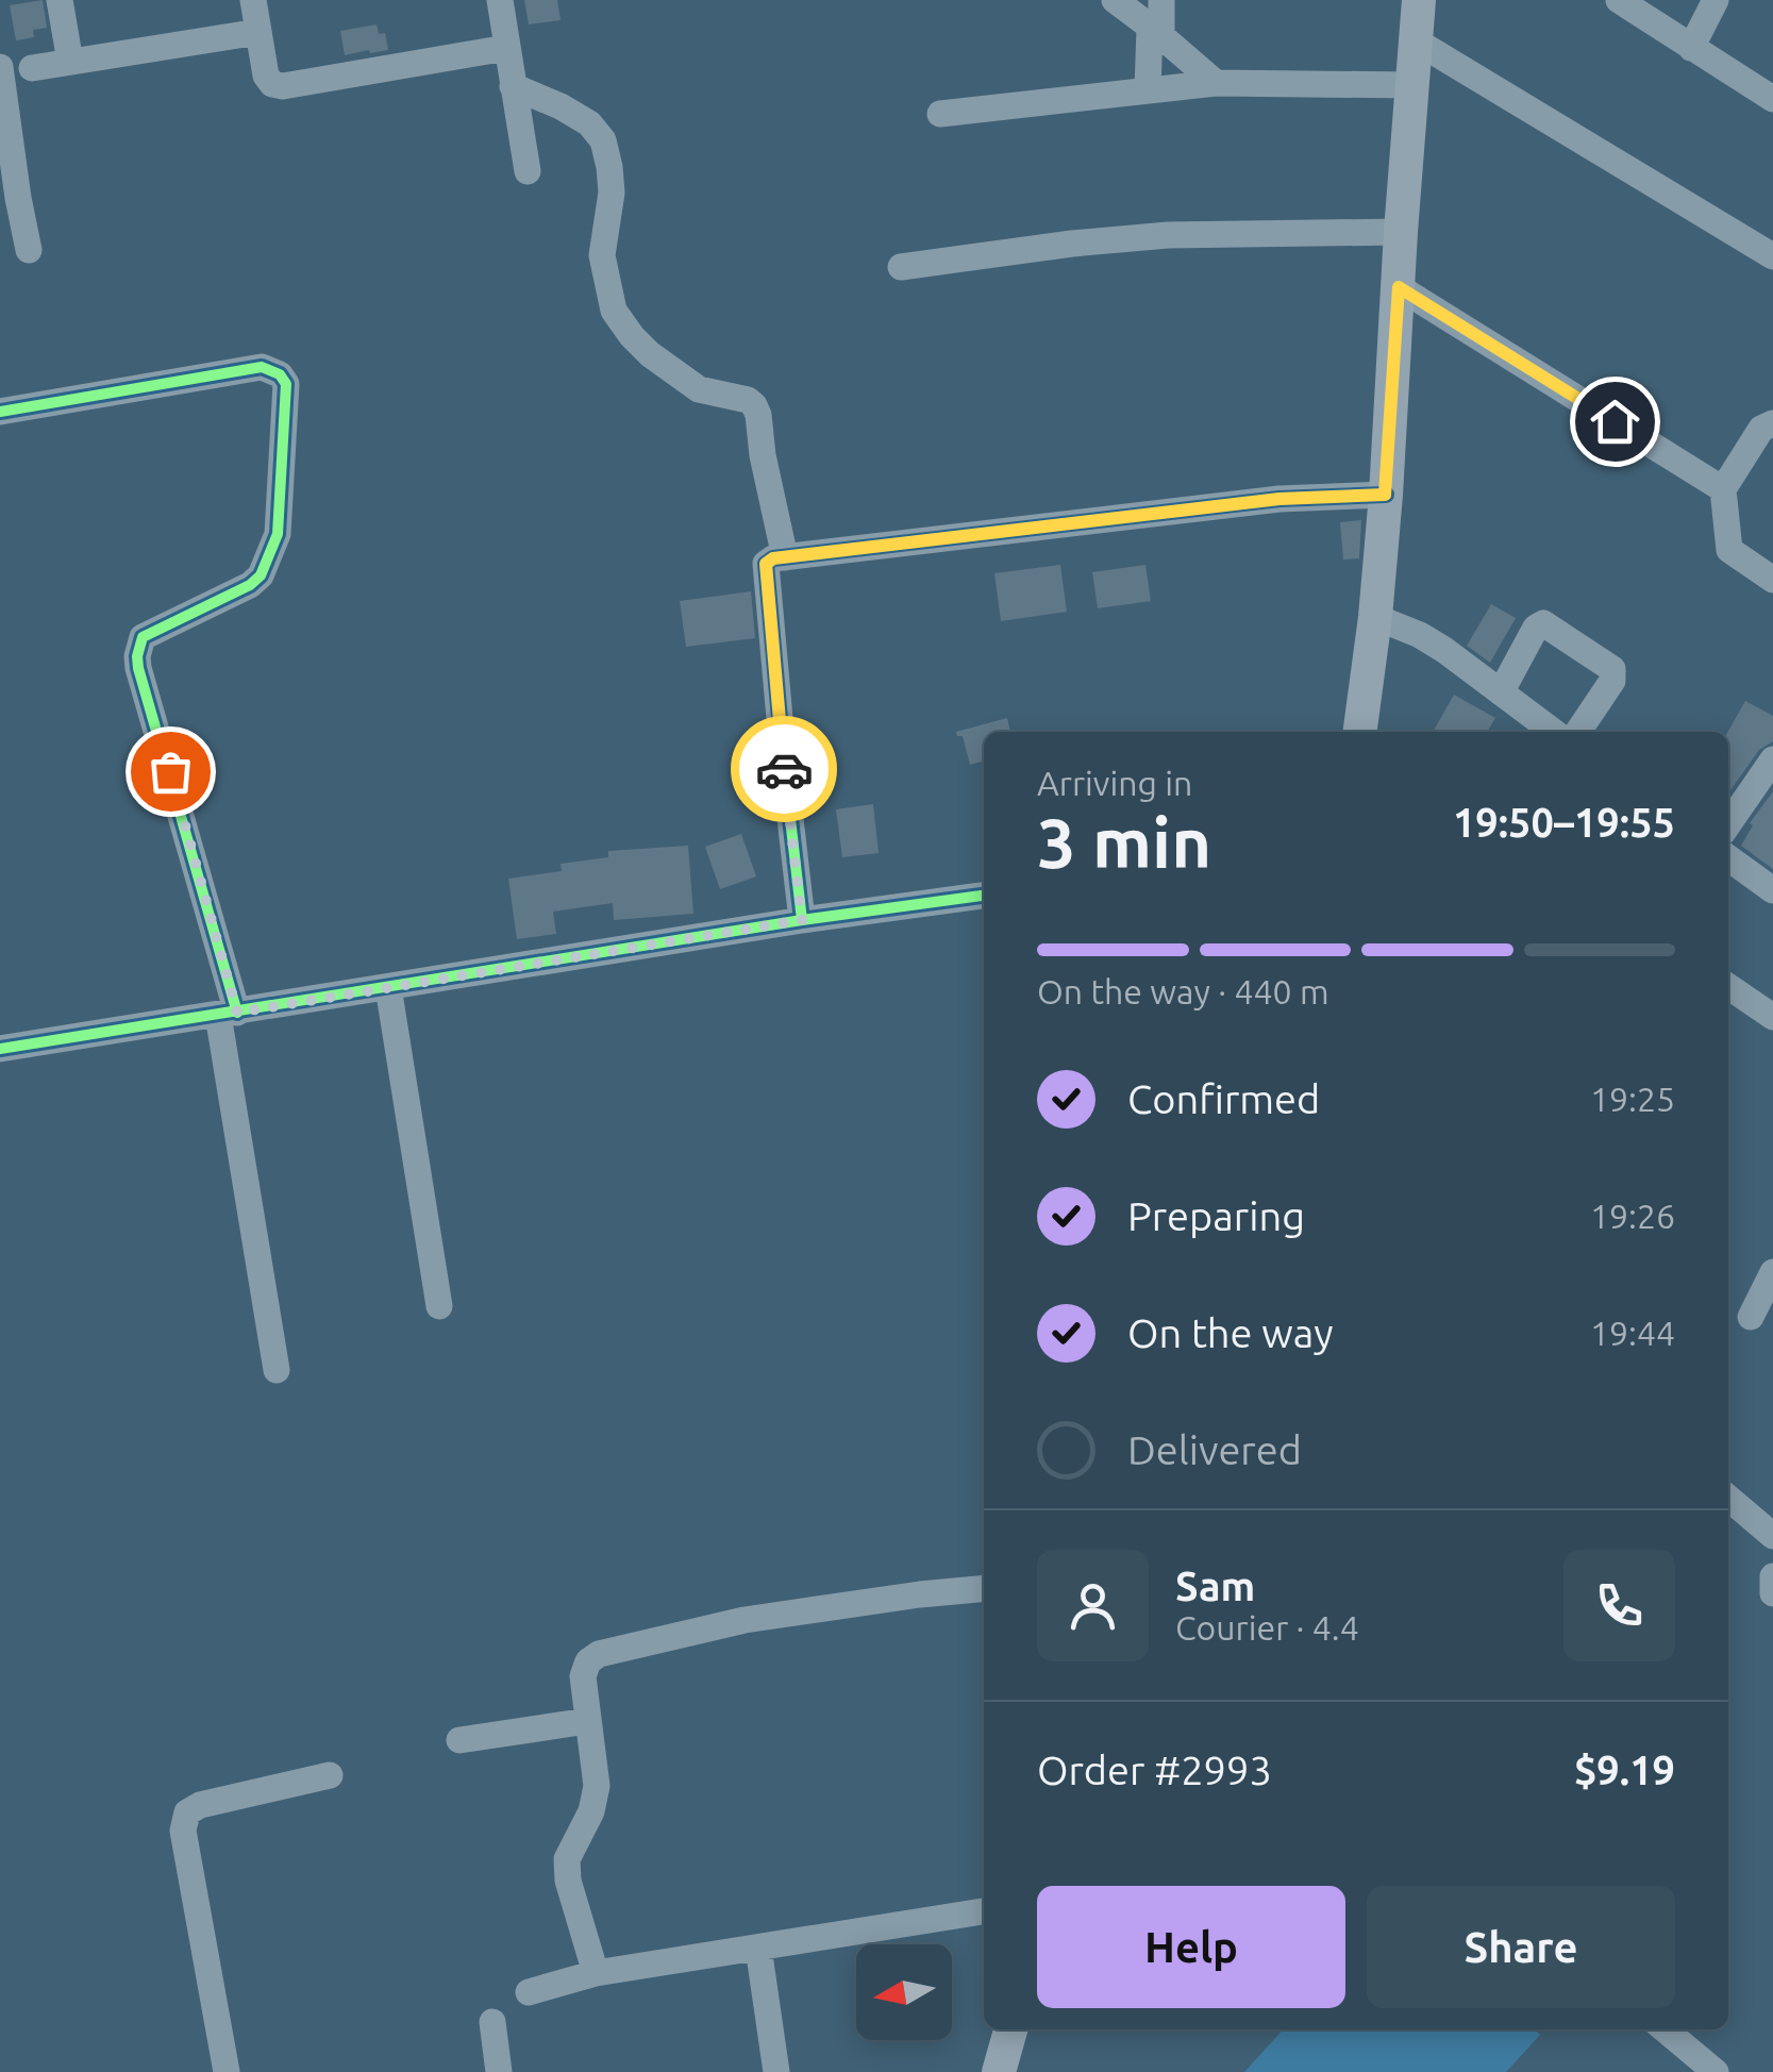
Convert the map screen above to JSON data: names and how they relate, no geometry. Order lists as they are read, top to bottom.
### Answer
{
  "north": "left",
  "page": {
    "heading": ["3 min", "Arriving in", "19:50–19:55"],
    "panel": [
      "Sam",
      "Courier · 4.4",
      "Order #2993",
      "$9.19"
    ],
    "bar": "On the way · 440 m",
    "list": [
      ["Confirmed", "19:25"],
      ["Preparing", "19:26"],
      ["On the way", "19:44"],
      "Delivered"
    ],
    "buttons": ["Help", "Share"]
  }
}
